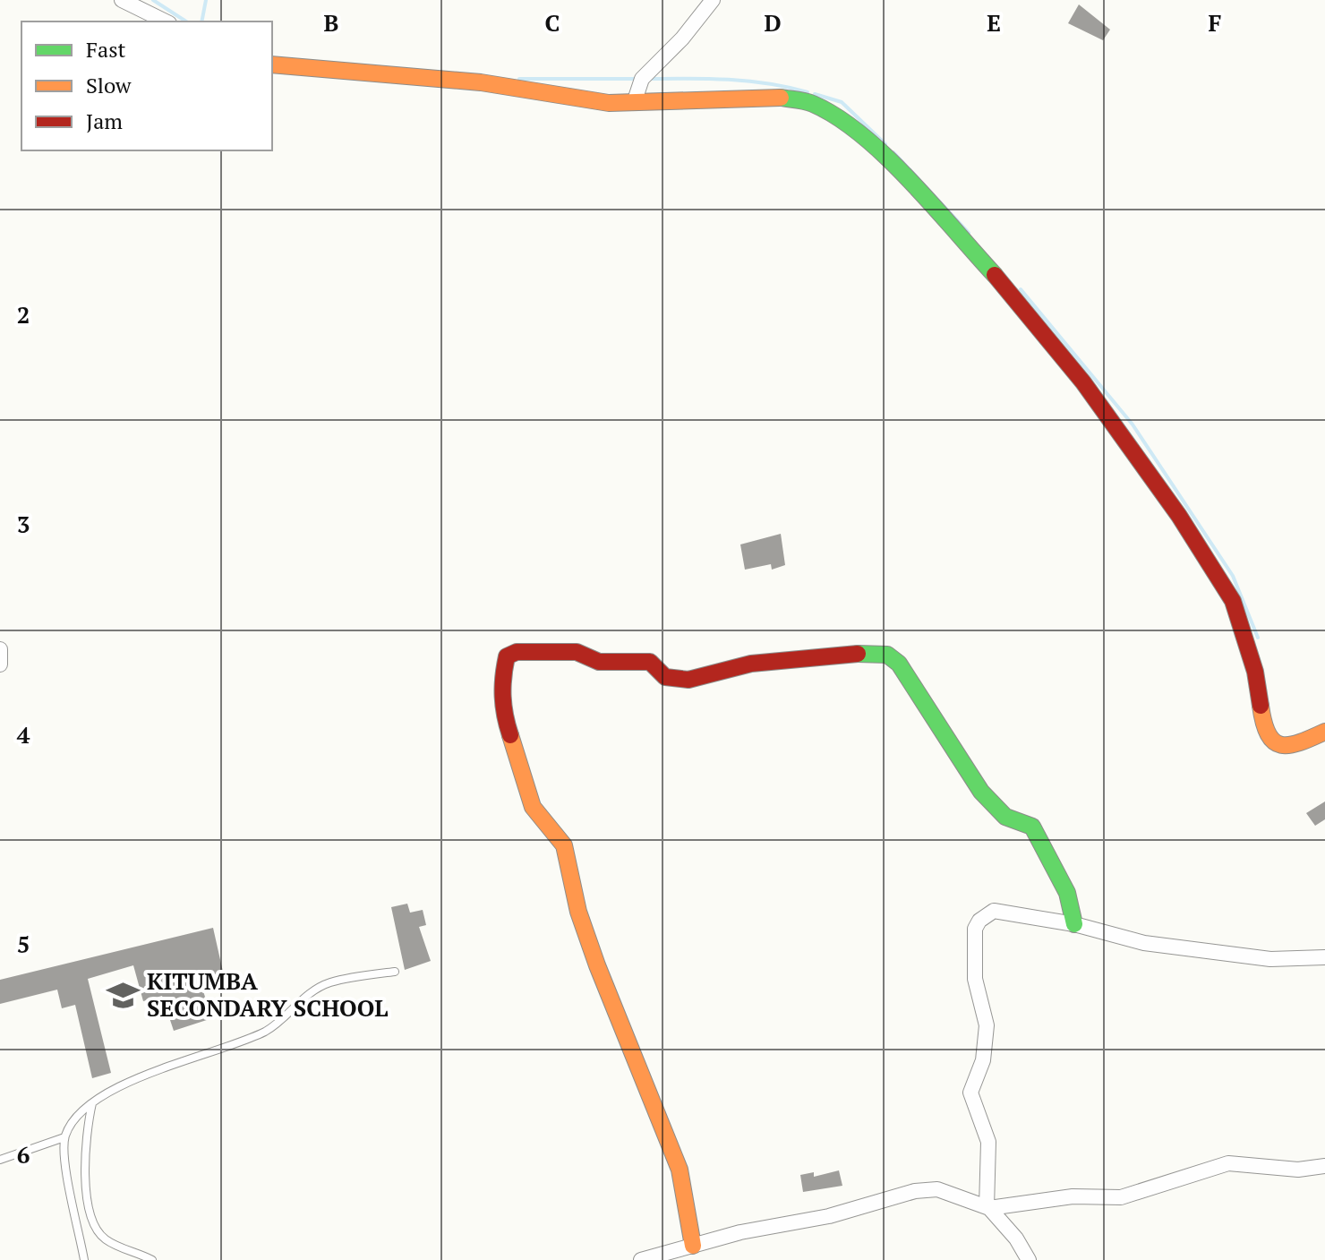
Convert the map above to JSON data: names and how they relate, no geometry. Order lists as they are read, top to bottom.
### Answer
{
  "places": {
    "school or university": ["KITUMBA SECONDARY SCHOOL"]
  },
  "legend": ["Fast", "Slow", "Jam"],
  "grid": {
    "columns": [
      "B",
      "C",
      "D",
      "E",
      "F"
    ],
    "rows": [
      "2",
      "3",
      "4",
      "5",
      "6"
    ]
  }
}
